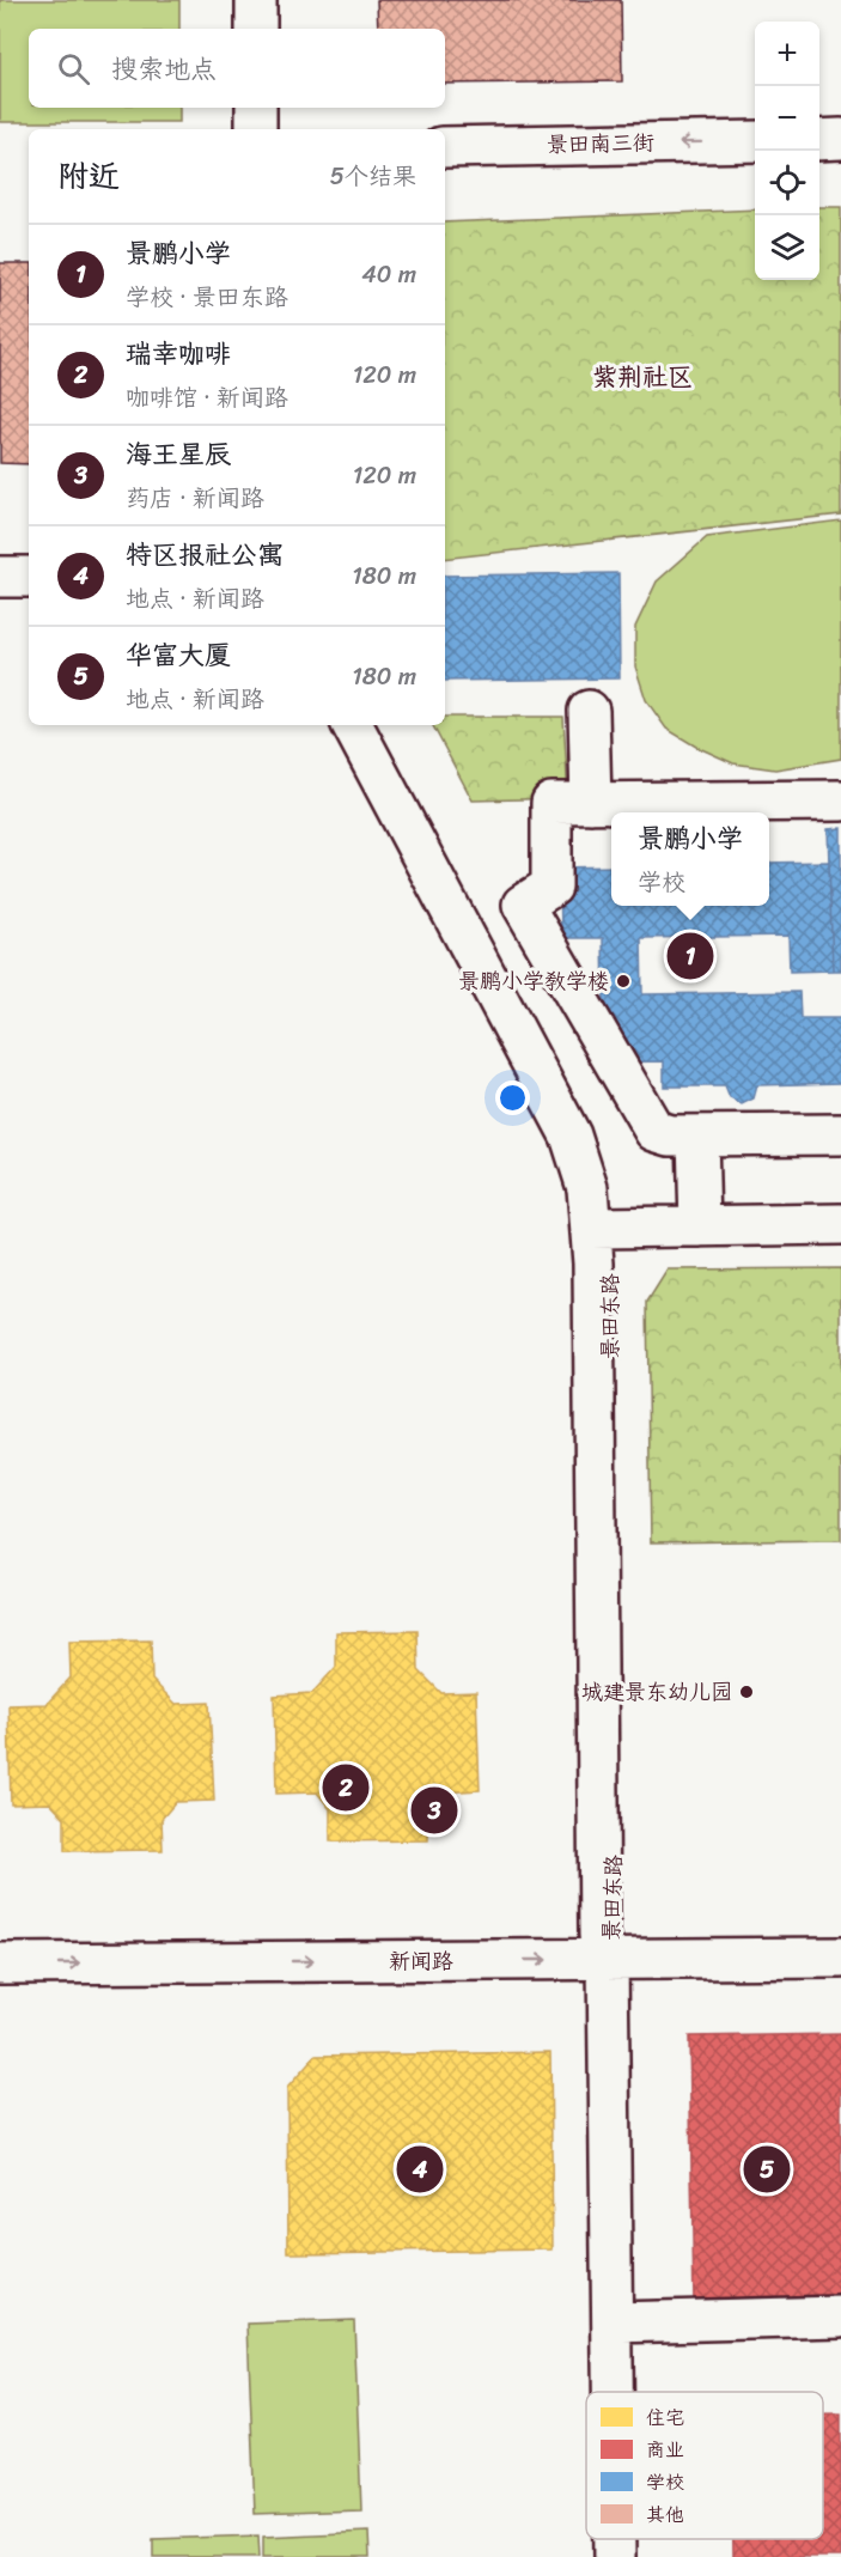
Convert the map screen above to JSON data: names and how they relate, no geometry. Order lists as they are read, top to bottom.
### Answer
{
  "streets": {
    "street": ["景田南三街", "景田东路", "新闻路"]
  },
  "crossings": [
    ["景田东路", "新闻路"]
  ],
  "one_way": ["景田南三街"],
  "districts": ["紫荆社区"],
  "places": ["景鹏小学教学楼", "城建景东幼儿园"],
  "legend": [
    "住宅",
    "商业",
    "学校",
    "其他"
  ],
  "page": {
    "map_buttons": ["+", "−"],
    "search": "搜索地点",
    "heading": ["附近", "5个结果"],
    "list": [
      {
        "mark": "1",
        "name": "景鹏小学",
        "note": "学校 · 景田东路",
        "value": "40 m"
      },
      {
        "mark": "2",
        "name": "瑞幸咖啡",
        "note": "咖啡馆 · 新闻路",
        "value": "120 m"
      },
      {
        "mark": "3",
        "name": "海王星辰",
        "note": "药店 · 新闻路",
        "value": "120 m"
      },
      {
        "mark": "4",
        "name": "特区报社公寓",
        "note": "地点 · 新闻路",
        "value": "180 m"
      },
      {
        "mark": "5",
        "name": "华富大厦",
        "note": "地点 · 新闻路",
        "value": "180 m"
      }
    ],
    "popup": ["景鹏小学", "学校"],
    "pins": [
      "1",
      "2",
      "3",
      "4",
      "5"
    ]
  }
}
